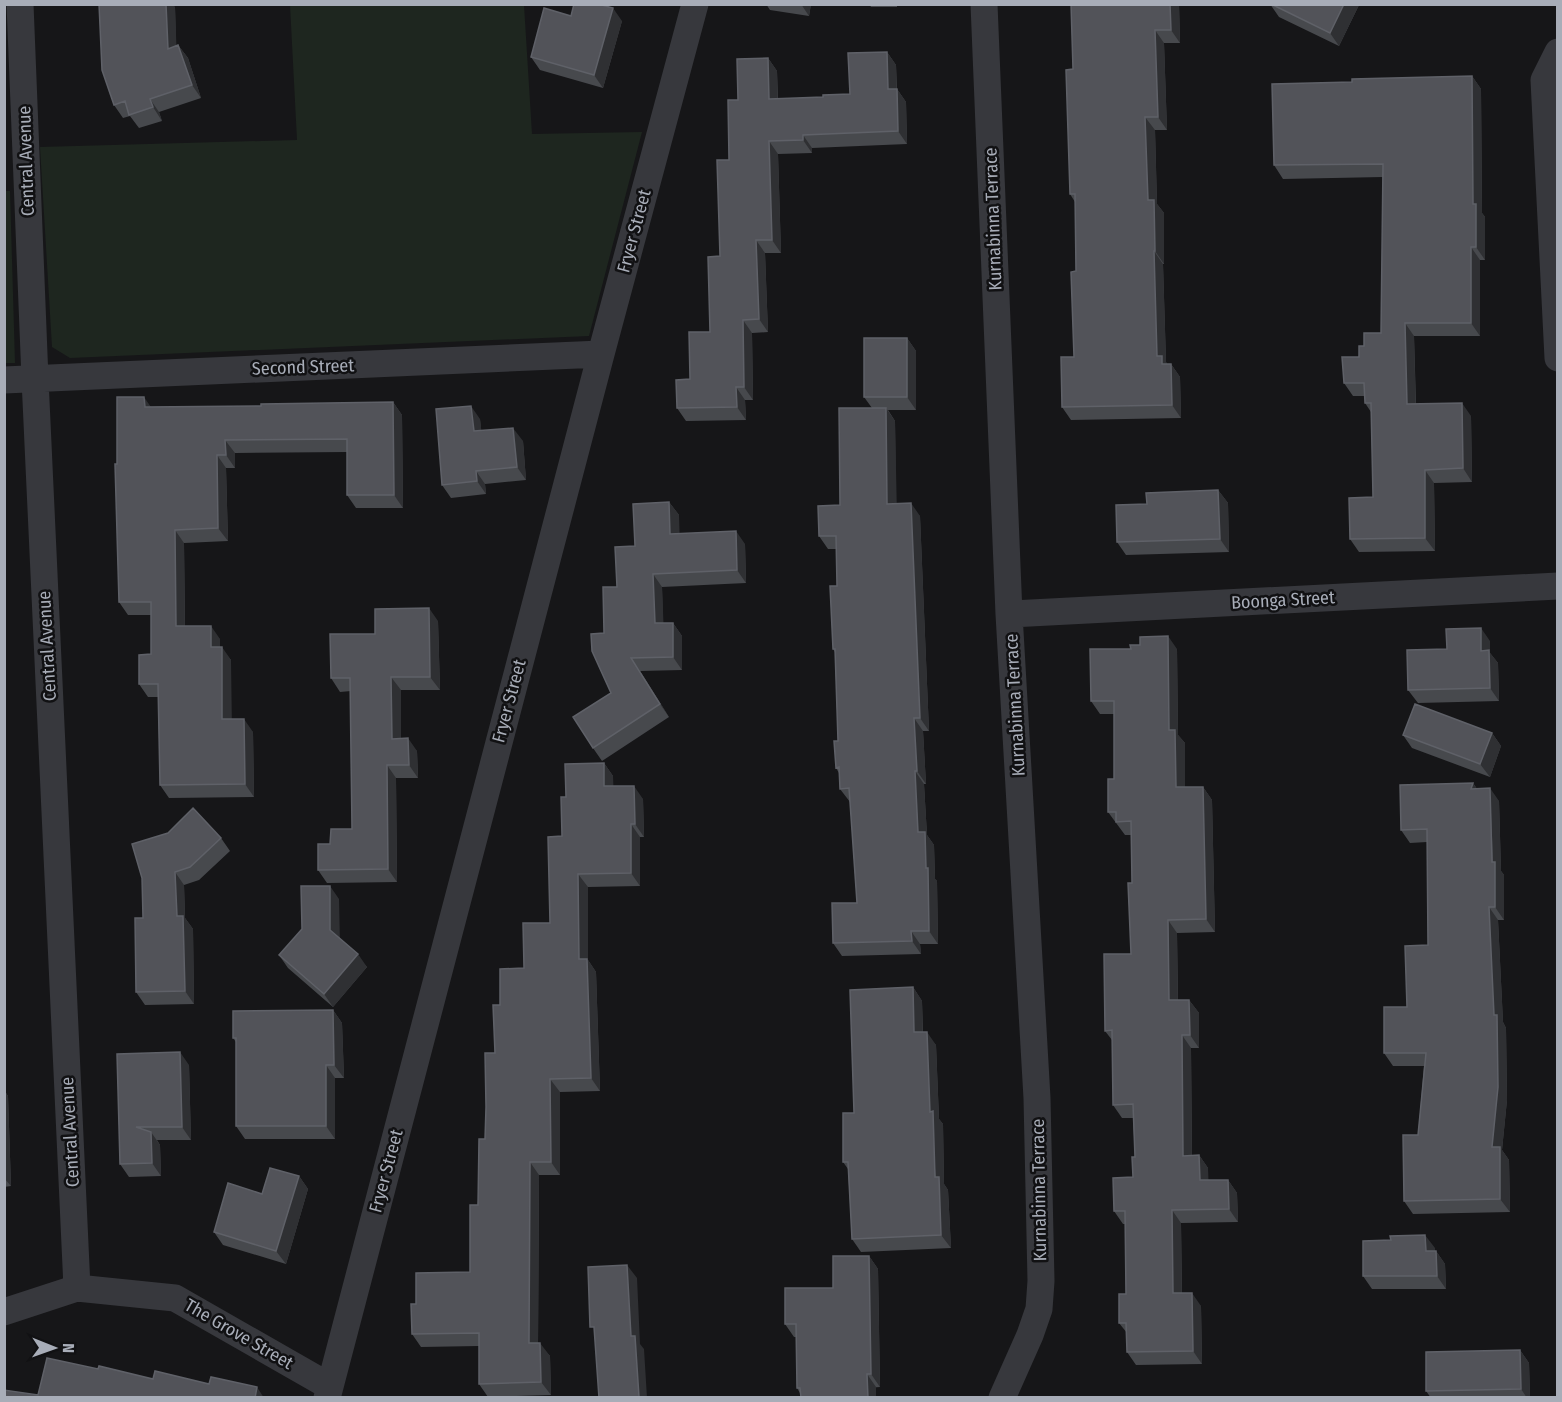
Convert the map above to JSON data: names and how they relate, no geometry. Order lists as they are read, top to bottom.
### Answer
{
  "streets": {
    "street": [
      "Central Avenue",
      "Kurnabinna Terrace",
      "Fryer Street",
      "Second Street",
      "Boonga Street",
      "The Grove Street"
    ]
  },
  "crossings": [
    ["Central Avenue", "Second Street"],
    ["Central Avenue", "The Grove Street"],
    ["Kurnabinna Terrace", "Boonga Street"],
    ["Fryer Street", "Second Street"],
    ["Fryer Street", "The Grove Street"]
  ],
  "north": "right"
}
